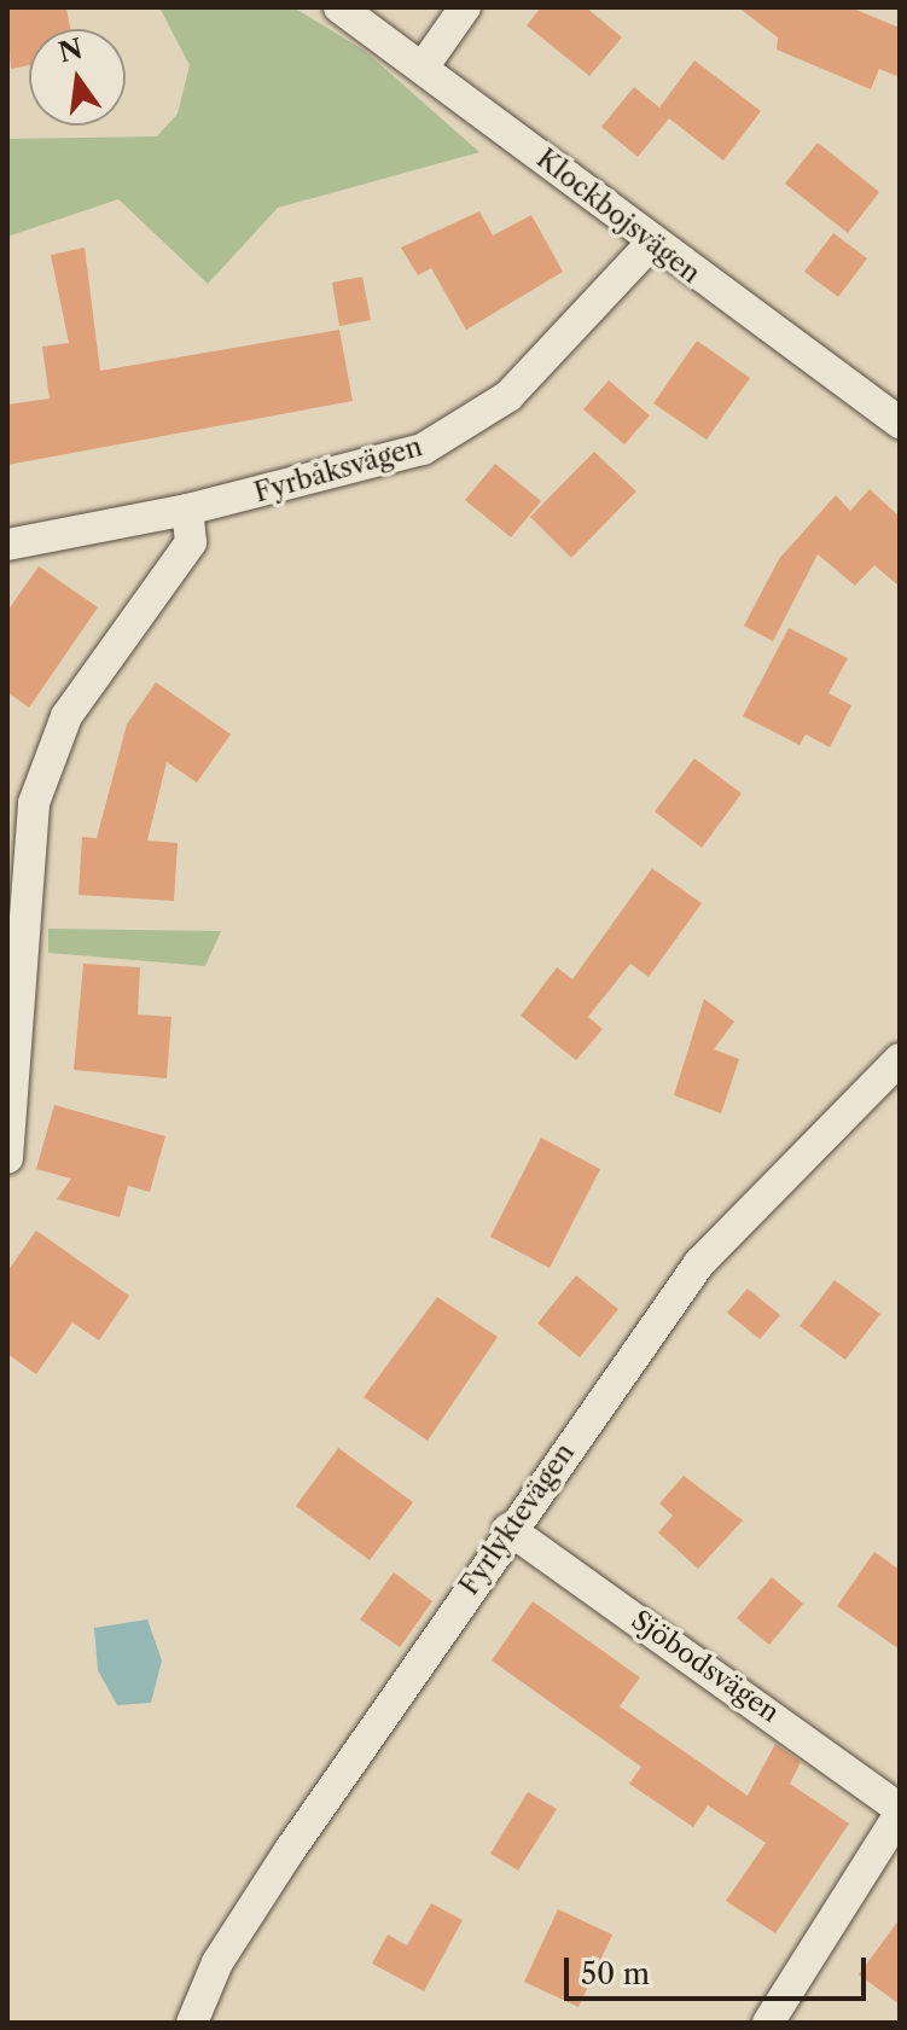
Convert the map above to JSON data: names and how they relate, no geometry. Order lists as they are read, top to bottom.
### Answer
{
  "streets": {
    "street": [
      "Klockbojsvägen",
      "Fyrbåksvägen",
      "Fyrlyktevägen",
      "Sjöbodsvägen"
    ]
  },
  "crossings": [
    ["Klockbojsvägen", "Fyrbåksvägen"],
    ["Fyrlyktevägen", "Sjöbodsvägen"]
  ],
  "scale_bar": "50 m",
  "north": "top"
}
